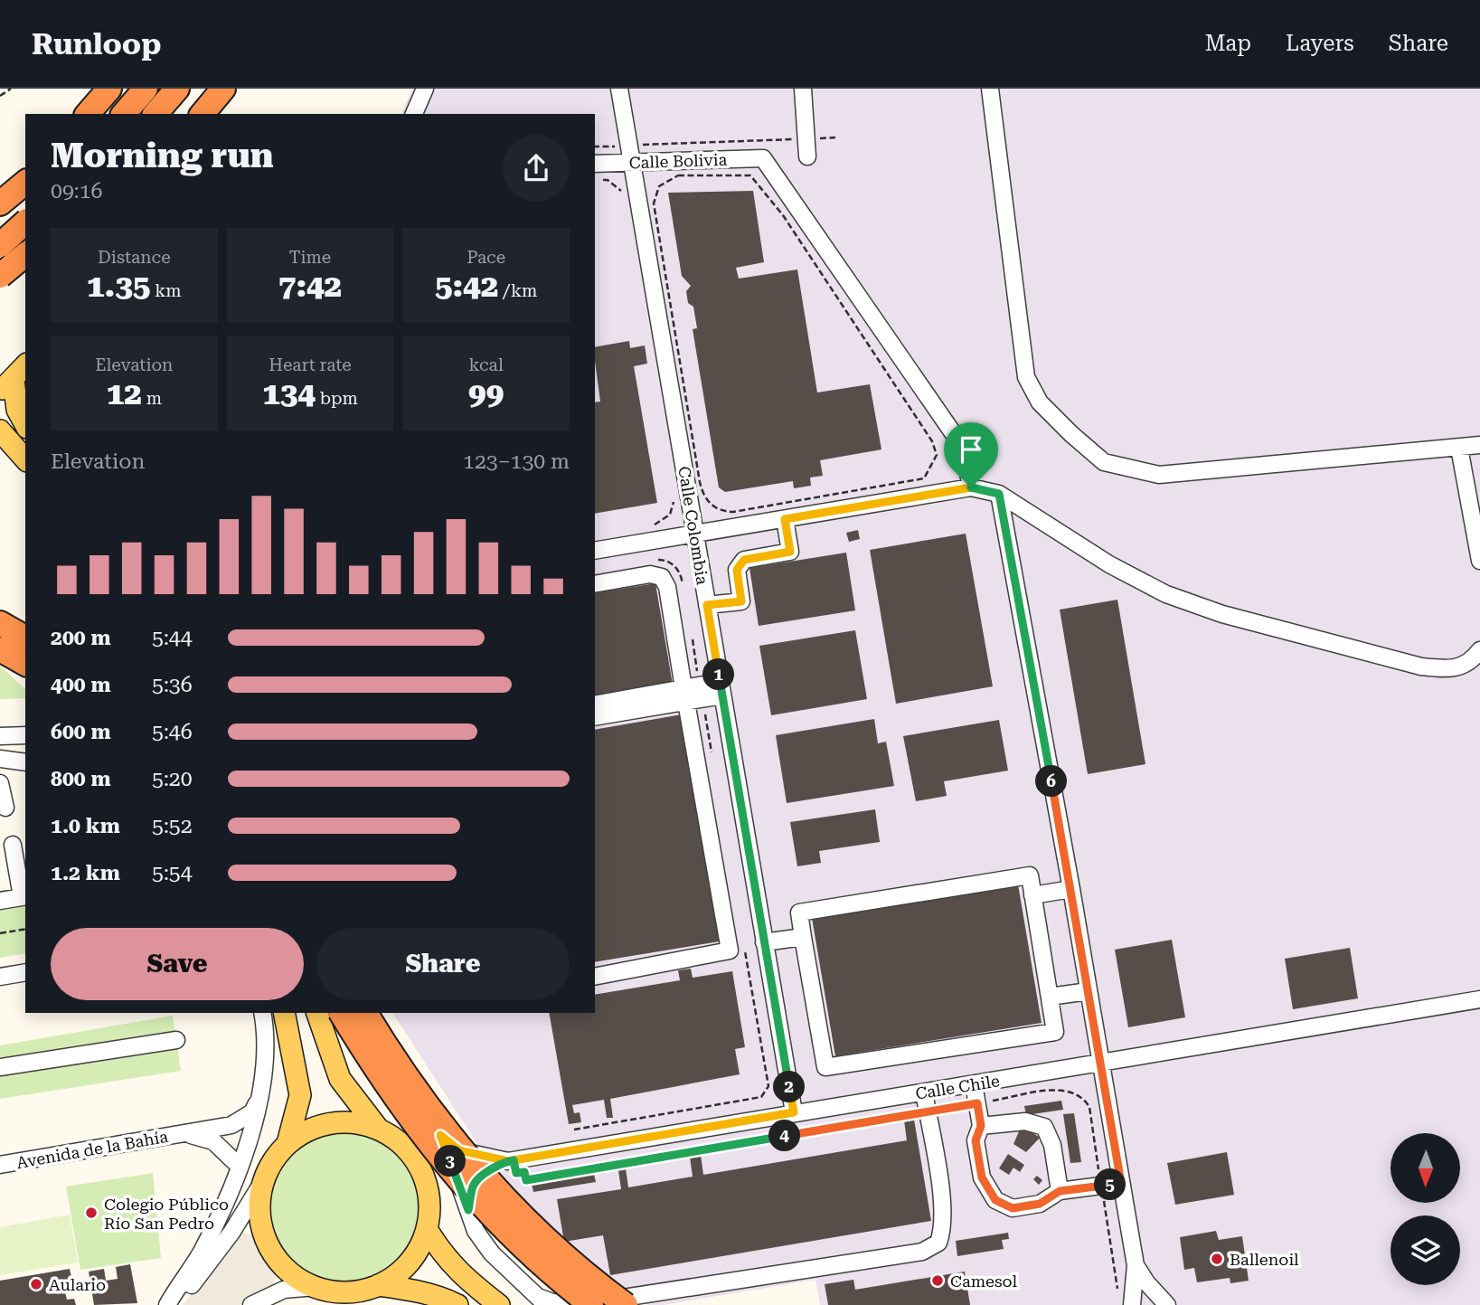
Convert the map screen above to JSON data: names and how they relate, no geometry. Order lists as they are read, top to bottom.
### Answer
{
  "streets": {
    "street": [
      "Calle Bolivia",
      "Calle Colombia",
      "Calle Chile",
      "Avenida de la Bahía"
    ]
  },
  "crossings": [
    ["Calle Bolivia", "Calle Colombia"],
    ["Calle Colombia", "Calle Chile"]
  ],
  "places": [
    "Colegio Público Río San Pedro",
    "Ballenoil",
    "Camesol",
    "Aulario"
  ],
  "north": "bottom",
  "page": {
    "header": "Runloop",
    "nav": ["Map", "Layers", "Share"],
    "heading": ["Morning run", "09:16"],
    "stats": [
      ["Distance", "1.35 km"],
      ["Time", "7:42"],
      ["Pace", "5:42 /km"],
      ["Elevation", "12 m"],
      ["Heart rate", "134 bpm"],
      ["kcal", "99"]
    ],
    "chart": ["Elevation", "123–130 m"],
    "list": [
      {
        "name": "200 m",
        "note": "5:44"
      },
      {
        "name": "400 m",
        "note": "5:36"
      },
      {
        "name": "600 m",
        "note": "5:46"
      },
      {
        "name": "800 m",
        "note": "5:20"
      },
      {
        "name": "1.0 km",
        "note": "5:52"
      },
      {
        "name": "1.2 km",
        "note": "5:54"
      }
    ],
    "pins": [
      "1",
      "6",
      "2",
      "4",
      "3",
      "5"
    ],
    "buttons": ["Save", "Share"]
  }
}
